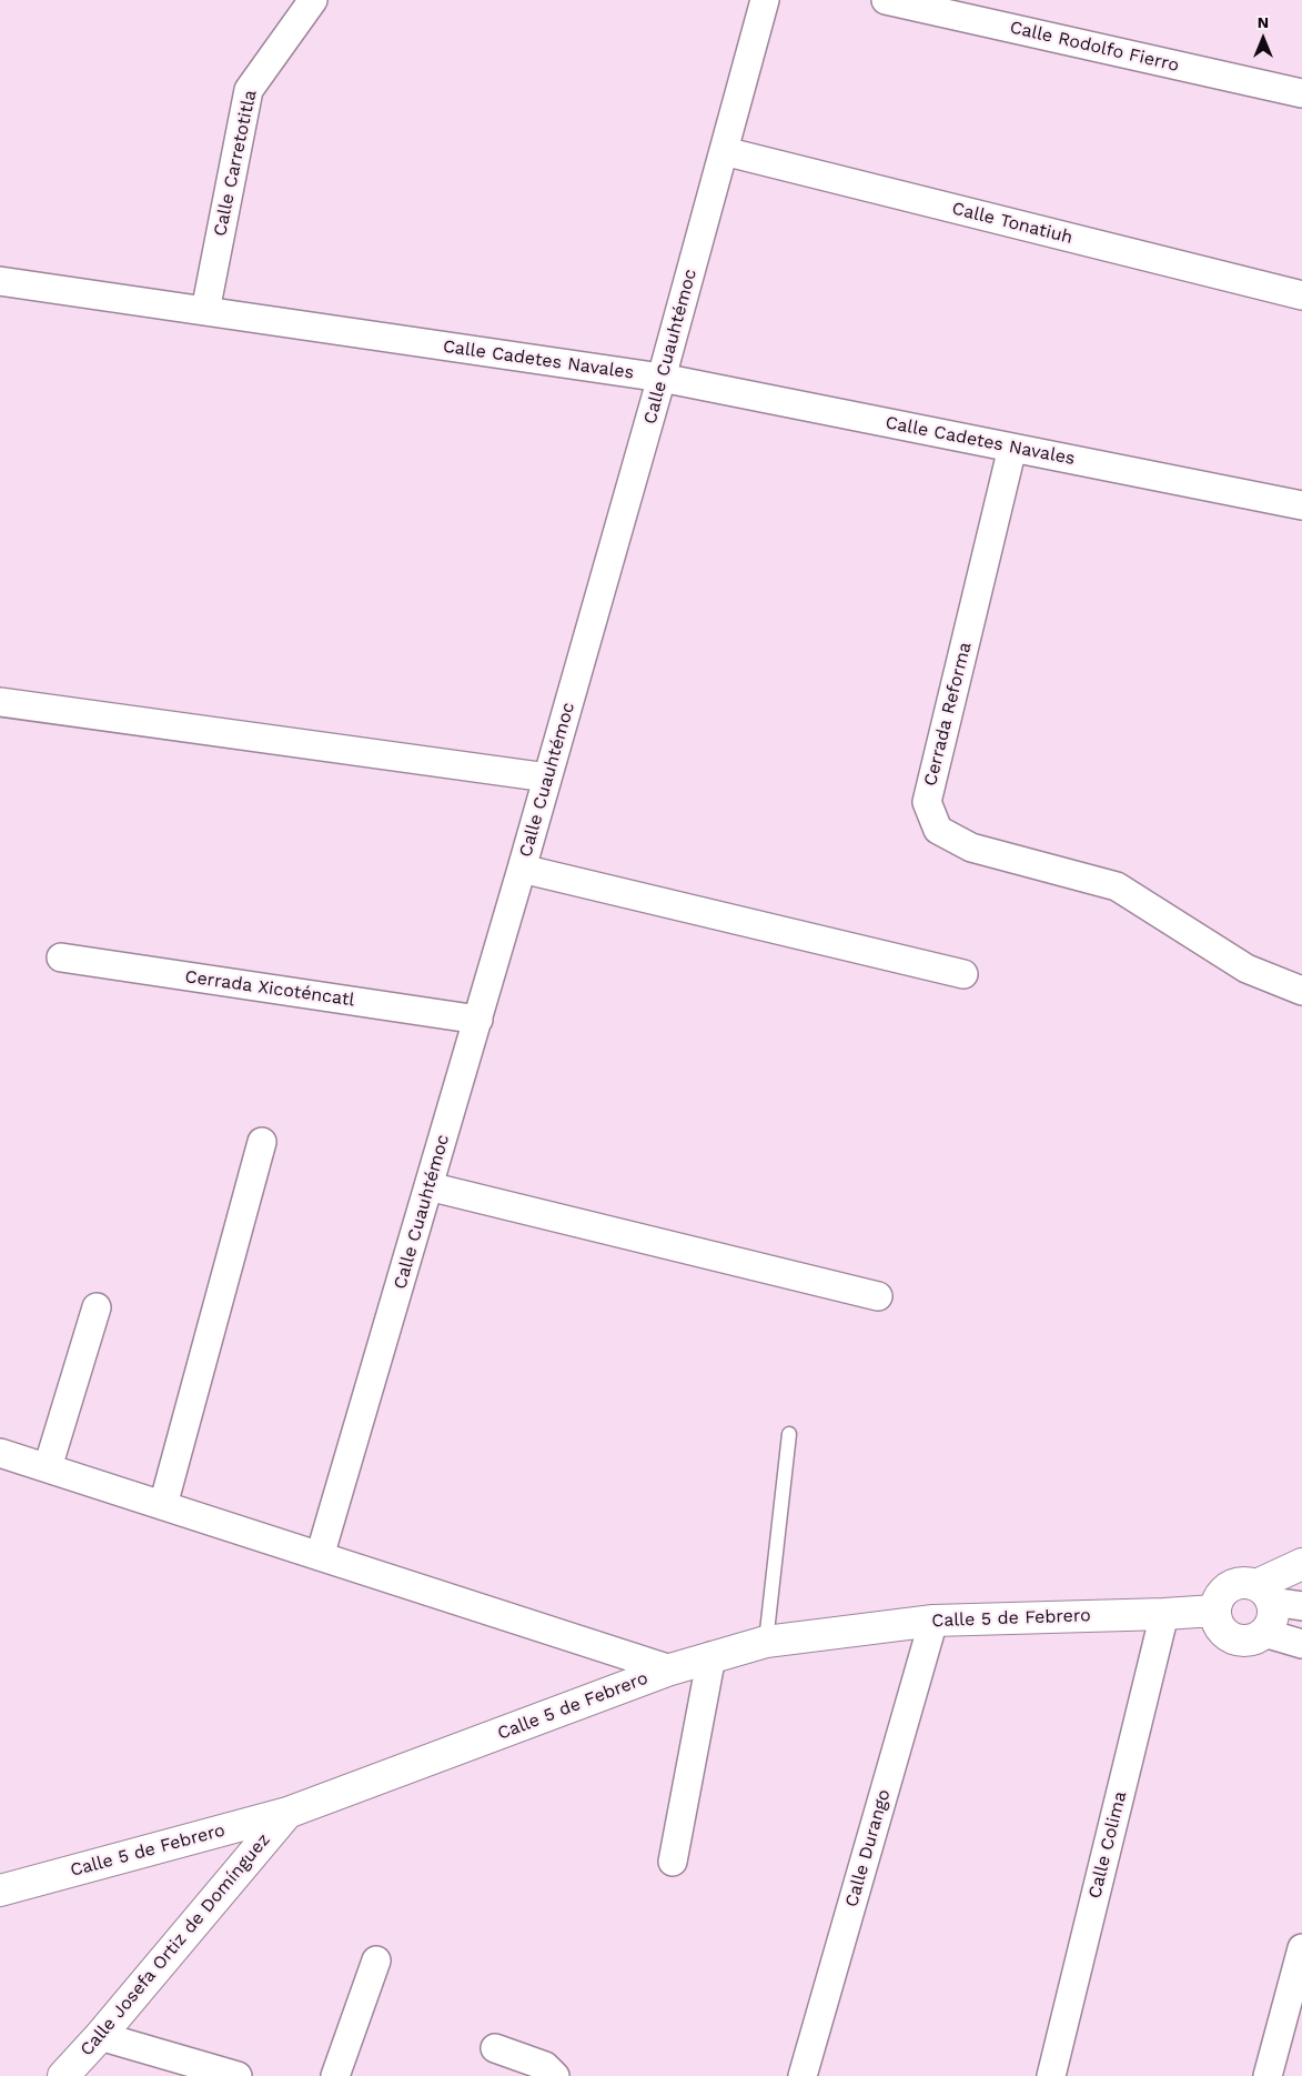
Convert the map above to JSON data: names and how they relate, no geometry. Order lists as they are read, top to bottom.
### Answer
{
  "streets": {
    "main road": ["Calle 5 de Febrero", "Calle Josefa Ortiz de Domínguez"],
    "street": [
      "Calle Rodolfo Fierro",
      "Calle Carretotitla",
      "Calle Tonatiuh",
      "Calle Cuauhtémoc",
      "Calle Cadetes Navales",
      "Cerrada Reforma",
      "Cerrada Xicoténcatl",
      "Calle Colima",
      "Calle Durango"
    ]
  },
  "crossings": [
    ["Calle Carretotitla", "Calle Cadetes Navales"],
    ["Calle Tonatiuh", "Calle Cuauhtémoc"],
    ["Calle Cuauhtémoc", "Calle Cadetes Navales"],
    ["Calle Cuauhtémoc", "Cerrada Xicoténcatl"],
    ["Calle Cadetes Navales", "Cerrada Reforma"],
    ["Calle 5 de Febrero", "Calle Colima"],
    ["Calle 5 de Febrero", "Calle Durango"],
    ["Calle 5 de Febrero", "Calle Josefa Ortiz de Domínguez"]
  ],
  "north": "top"
}
